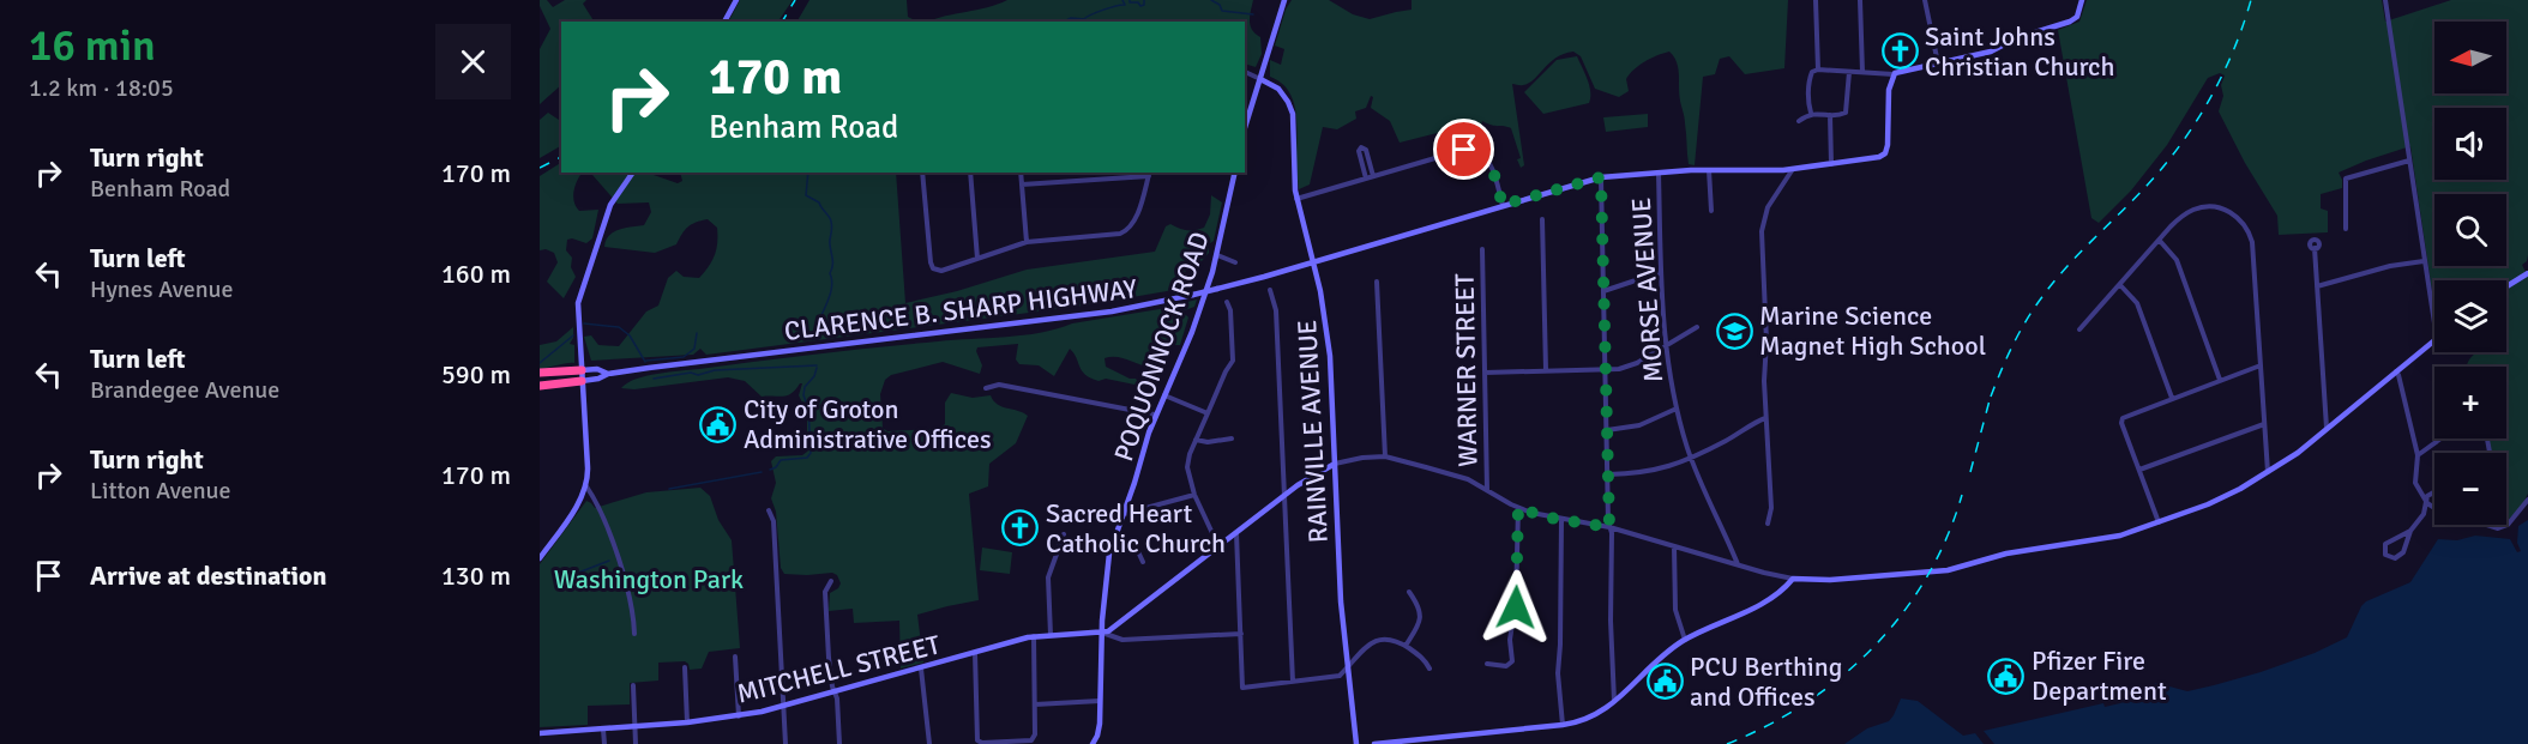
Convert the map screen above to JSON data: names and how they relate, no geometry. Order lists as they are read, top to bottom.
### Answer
{
  "streets": {
    "main road": [
      "CLARENCE B. SHARP HIGHWAY",
      "POQUONNOCK ROAD",
      "RAINVILLE AVENUE",
      "MITCHELL STREET"
    ],
    "street": ["MORSE AVENUE", "WARNER STREET"]
  },
  "crossings": [
    ["MORSE AVENUE", "CLARENCE B. SHARP HIGHWAY"],
    ["CLARENCE B. SHARP HIGHWAY", "RAINVILLE AVENUE"],
    ["POQUONNOCK ROAD", "MITCHELL STREET"]
  ],
  "parks": ["Washington Park"],
  "places": {
    "church": ["Saint Johns Christian Church", "Sacred Heart Catholic Church"],
    "school or university": ["Marine Science Magnet High School"],
    "public building": ["City of Groton Administrative Offices", "Pfizer Fire Department", "PCU Berthing and Offices"]
  },
  "north": "left",
  "page": {
    "heading": ["16 min", "1.2 km · 18:05"],
    "map_buttons": ["+", "−"],
    "turn": ["170 m", "Benham Road"],
    "list": [
      {
        "name": "Turn right",
        "note": "Benham Road",
        "value": "170 m"
      },
      {
        "name": "Turn left",
        "note": "Hynes Avenue",
        "value": "160 m"
      },
      {
        "name": "Turn left",
        "note": "Brandegee Avenue",
        "value": "590 m"
      },
      {
        "name": "Turn right",
        "note": "Litton Avenue",
        "value": "170 m"
      },
      {
        "name": "Arrive at destination",
        "value": "130 m"
      }
    ]
  }
}
